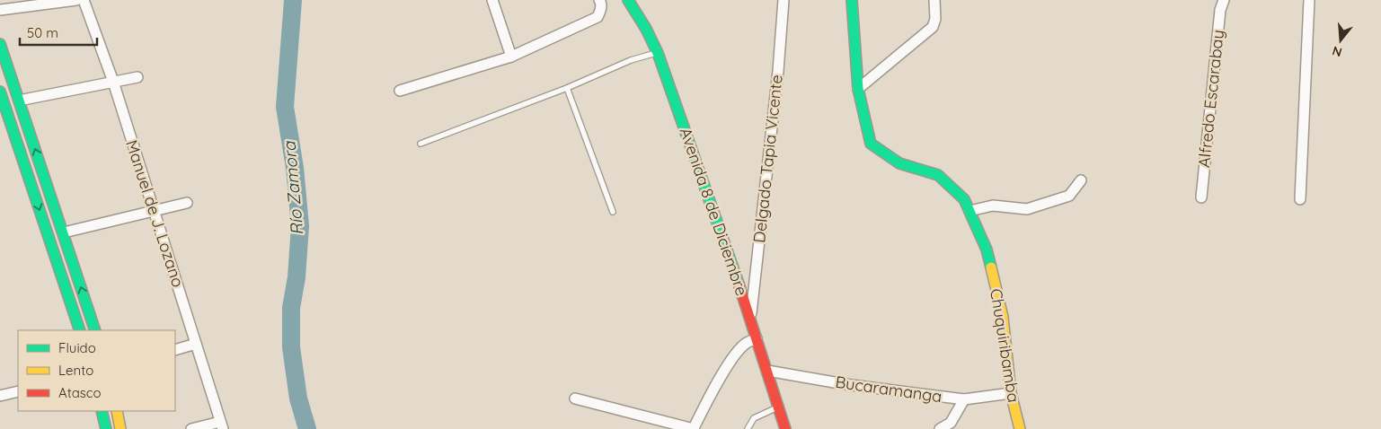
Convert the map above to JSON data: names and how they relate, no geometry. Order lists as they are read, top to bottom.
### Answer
{
  "streets": {
    "main road": ["Avenida 8 de Diciembre", "Chuquiribamba"],
    "street": [
      "Alfredo Escarabay",
      "Delgado Tapia Vicente",
      "Manuel de J. Lozano",
      "Bucaramanga"
    ]
  },
  "crossings": [
    ["Delgado Tapia Vicente", "Avenida 8 de Diciembre"],
    ["Avenida 8 de Diciembre", "Bucaramanga"],
    ["Chuquiribamba", "Bucaramanga"]
  ],
  "water": ["Río Zamora"],
  "legend": ["Fluido", "Lento", "Atasco"],
  "scale_bar": "50 m",
  "north": "bottom"
}
